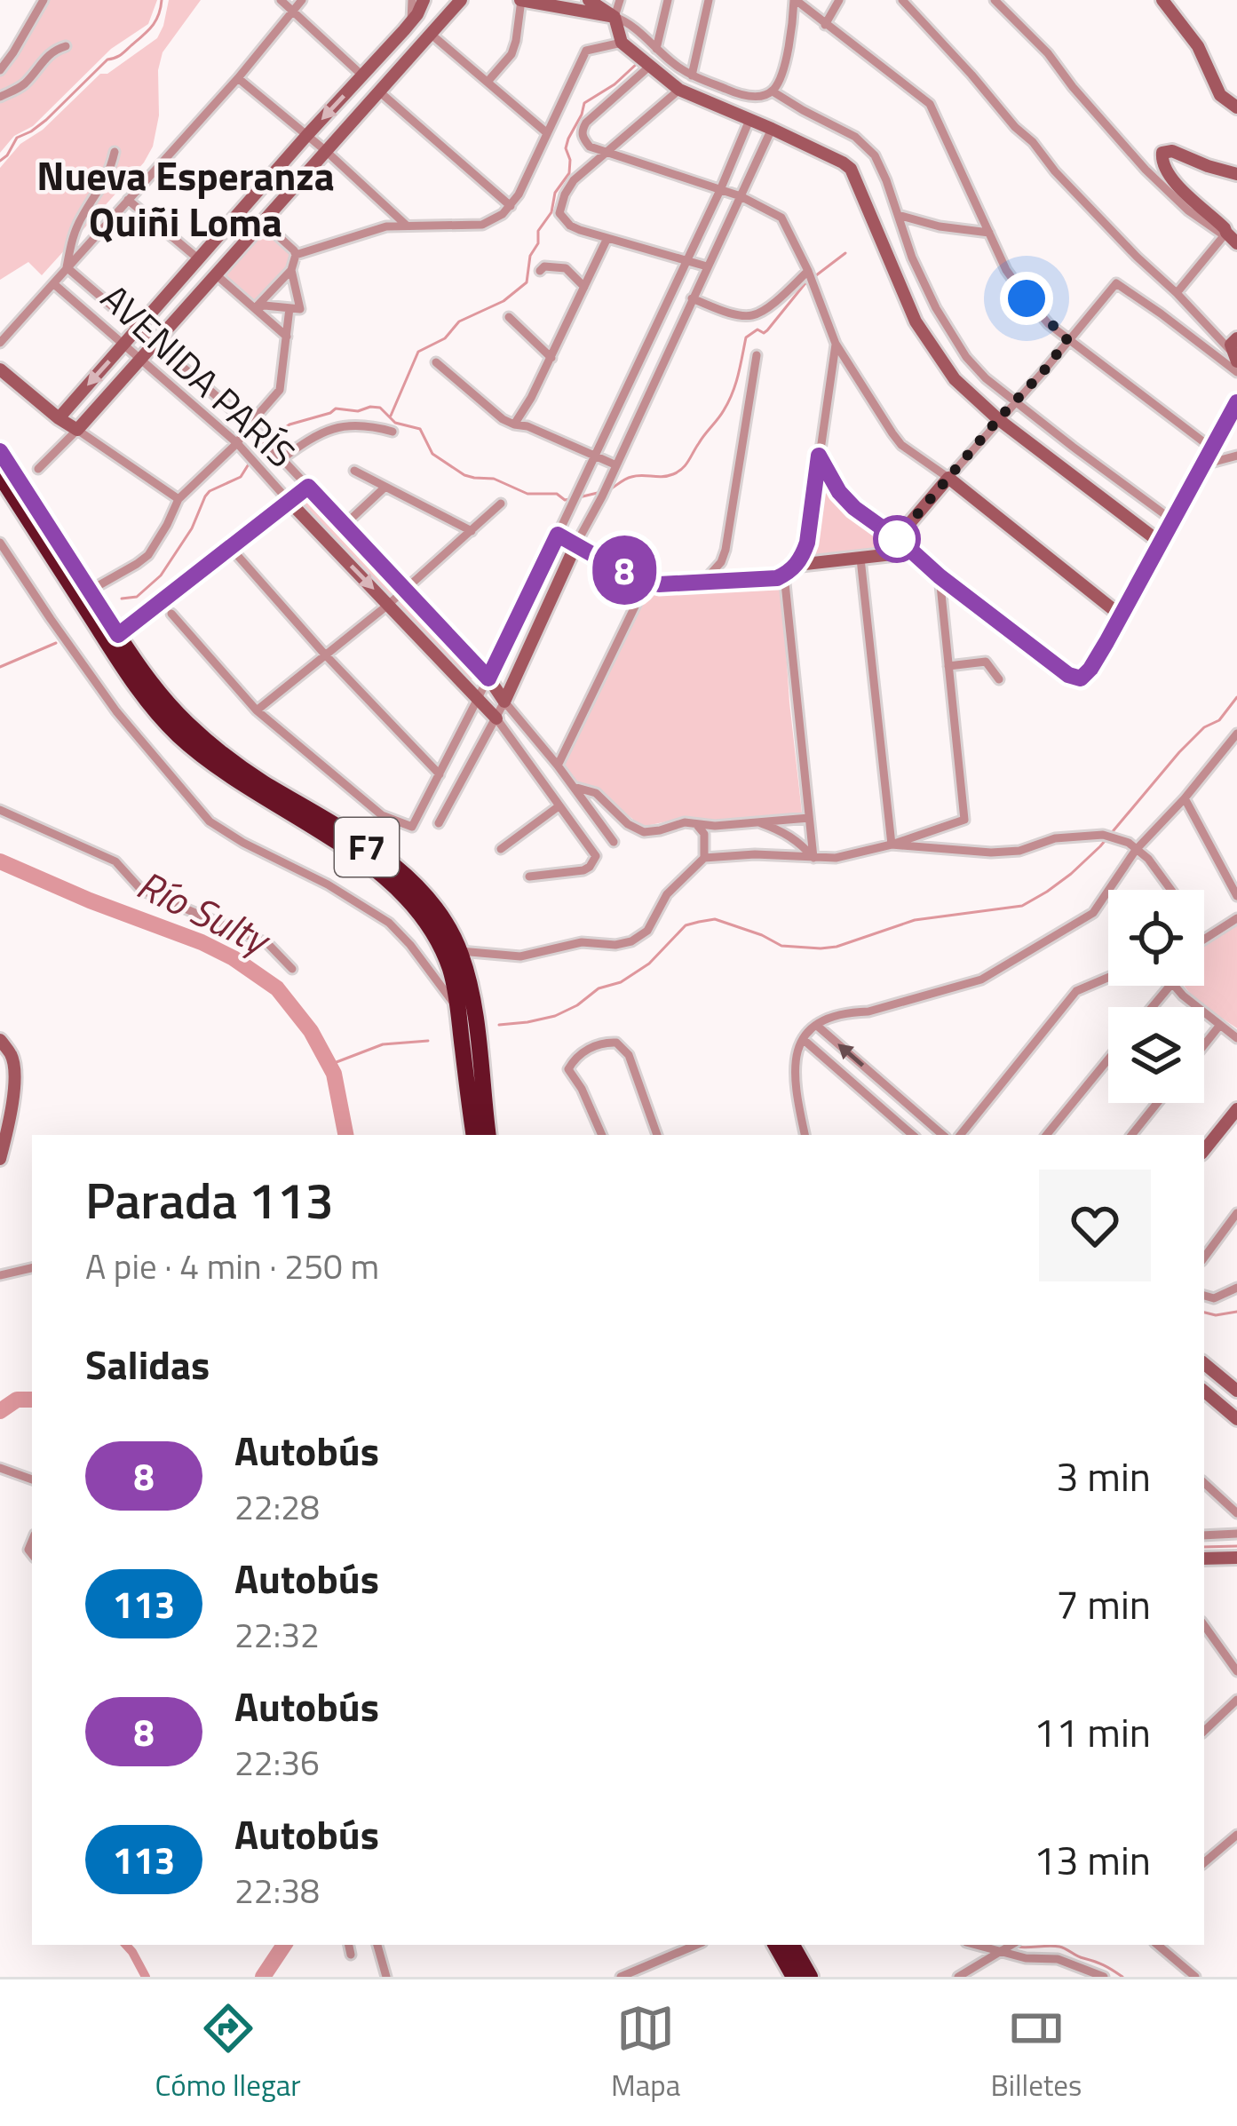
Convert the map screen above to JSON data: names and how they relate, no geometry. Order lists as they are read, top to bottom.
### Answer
{
  "streets": {
    "highway": ["F7"],
    "street": ["AVENIDA PARÍS"]
  },
  "districts": ["Nueva Esperanza Quiñi Loma"],
  "water": ["Río Sulty"],
  "lines": ["bus line 8"],
  "page": {
    "on_map": "8",
    "heading": [
      ["Parada 113", "A pie · 4 min · 250 m"],
      "Salidas"
    ],
    "list": [
      {
        "mark": "8",
        "name": "Autobús",
        "note": "22:28",
        "value": "3 min"
      },
      {
        "mark": "113",
        "name": "Autobús",
        "note": "22:32",
        "value": "7 min"
      },
      {
        "mark": "8",
        "name": "Autobús",
        "note": "22:36",
        "value": "11 min"
      },
      {
        "mark": "113",
        "name": "Autobús",
        "note": "22:38",
        "value": "13 min"
      }
    ],
    "tabs": ["Cómo llegar", "Mapa", "Billetes"]
  }
}
